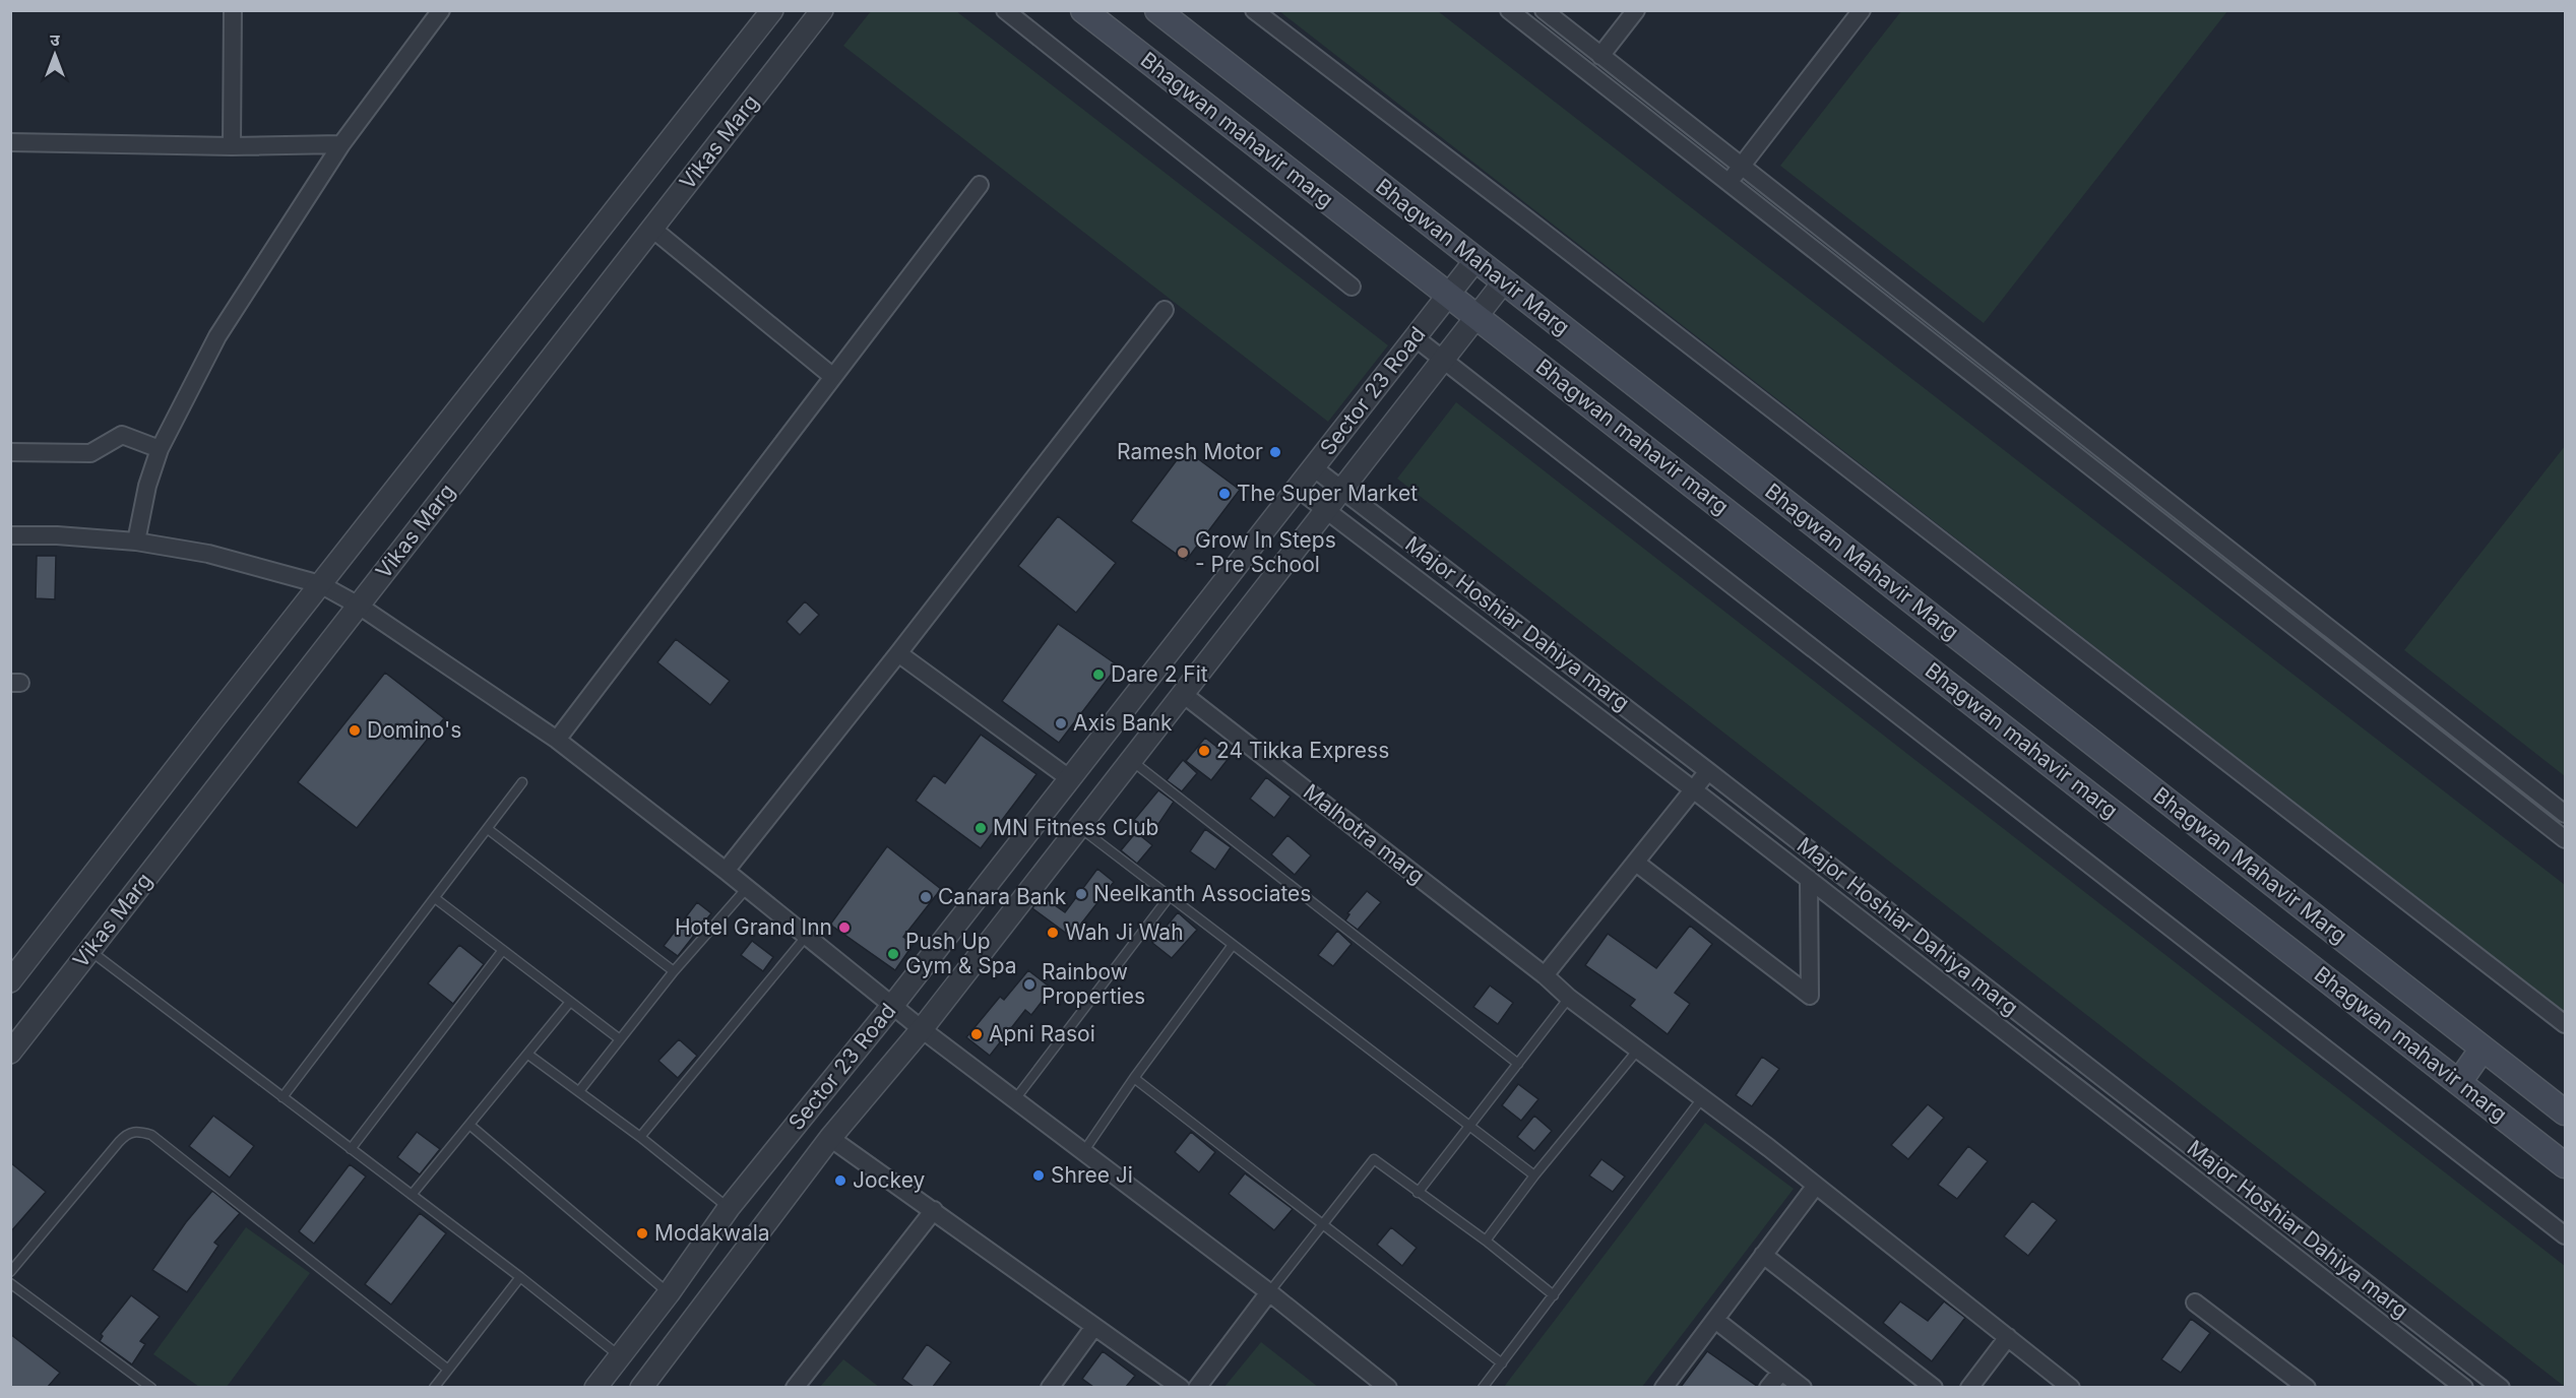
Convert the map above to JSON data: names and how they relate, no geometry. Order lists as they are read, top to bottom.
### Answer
{
  "streets": {
    "main road": ["Bhagwan mahavir marg", "Bhagwan Mahavir Marg"],
    "street": [
      "Vikas Marg",
      "Sector 23 Road",
      "Major Hoshiar Dahiya marg",
      "Malhotra marg"
    ]
  },
  "crossings": [
    ["Bhagwan mahavir marg", "Sector 23 Road"],
    ["Bhagwan Mahavir Marg", "Sector 23 Road"],
    ["Sector 23 Road", "Major Hoshiar Dahiya marg"],
    ["Sector 23 Road", "Malhotra marg"]
  ],
  "places": [
    "Ramesh Motor",
    "The Super Market",
    "Grow In Steps - Pre School",
    "Dare 2 Fit",
    "Axis Bank",
    "Domino's",
    "24 Tikka Express",
    "MN Fitness Club",
    "Neelkanth Associates",
    "Canara Bank",
    "Hotel Grand Inn",
    "Wah Ji Wah",
    "Push Up Gym & Spa",
    "Rainbow Properties",
    "Apni Rasoi",
    "Shree Ji",
    "Jockey",
    "Modakwala"
  ],
  "north": "top"
}
